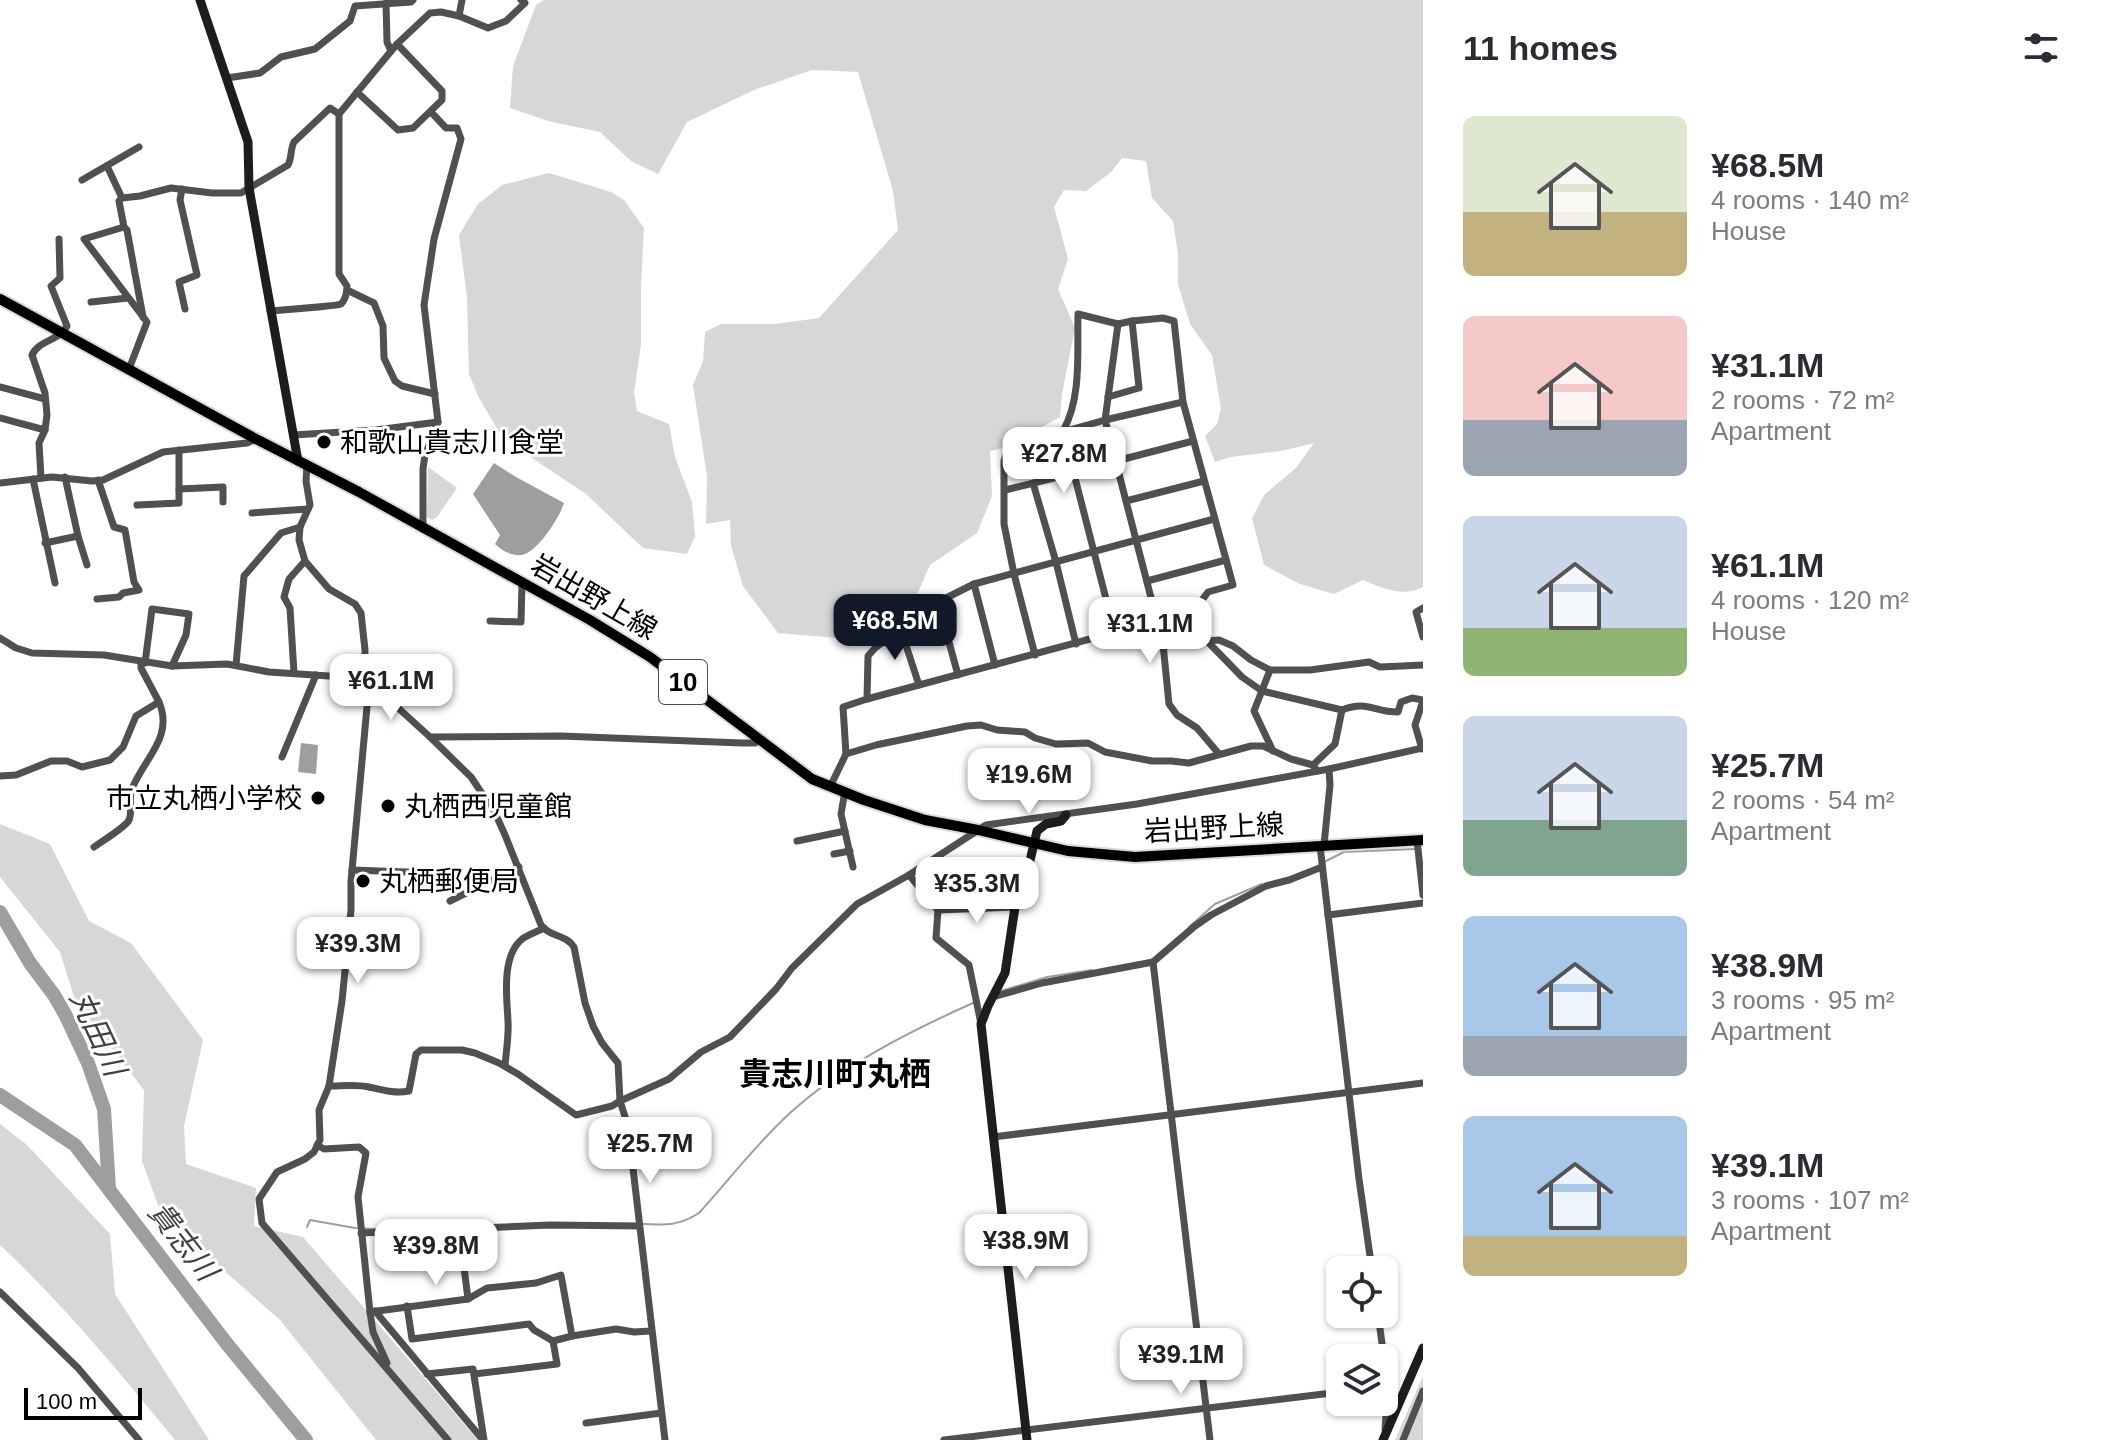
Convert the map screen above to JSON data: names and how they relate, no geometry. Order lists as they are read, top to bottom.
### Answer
{
  "streets": {
    "main road": ["岩出野上線", "10"]
  },
  "districts": ["貴志川町丸栖"],
  "water": ["丸田川", "貴志川"],
  "places": [
    "和歌山貴志川食堂",
    "市立丸栖小学校",
    "丸栖西児童館",
    "丸栖郵便局"
  ],
  "scale_bar": "100 m",
  "page": {
    "heading": "11 homes",
    "list": [
      {
        "name": "¥68.5M",
        "note": "4 rooms · 140 m² · House"
      },
      {
        "name": "¥31.1M",
        "note": "2 rooms · 72 m² · Apartment"
      },
      {
        "name": "¥61.1M",
        "note": "4 rooms · 120 m² · House"
      },
      {
        "name": "¥25.7M",
        "note": "2 rooms · 54 m² · Apartment"
      },
      {
        "name": "¥38.9M",
        "note": "3 rooms · 95 m² · Apartment"
      },
      {
        "name": "¥39.1M",
        "note": "3 rooms · 107 m² · Apartment"
      }
    ],
    "price": [
      "¥27.8M",
      "¥68.5M",
      "¥31.1M",
      "¥61.1M",
      "¥19.6M",
      "¥35.3M",
      "¥39.3M",
      "¥25.7M",
      "¥38.9M",
      "¥39.8M",
      "¥39.1M"
    ],
    "scale": "100 m"
  }
}
